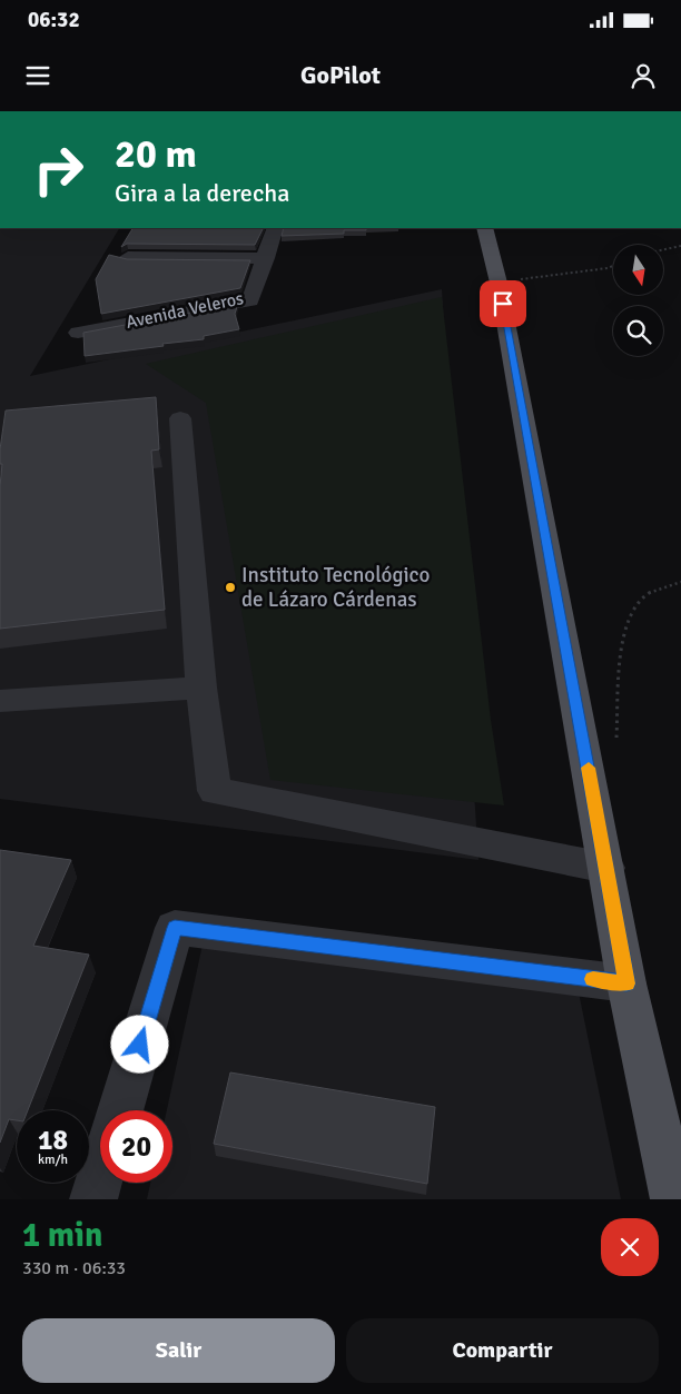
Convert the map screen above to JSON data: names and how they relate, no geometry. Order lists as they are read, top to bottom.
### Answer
{
  "streets": {
    "street": ["Avenida Veleros"]
  },
  "places": ["Instituto Tecnológico de Lázaro Cárdenas"],
  "north": "bottom",
  "page": {
    "status": "06:32",
    "header": "GoPilot",
    "turn": ["20 m", "Gira a la derecha"],
    "speed": "18 km/h",
    "limit": "20",
    "heading": ["1 min", "330 m · 06:33"],
    "buttons": ["Salir", "Compartir"]
  }
}
